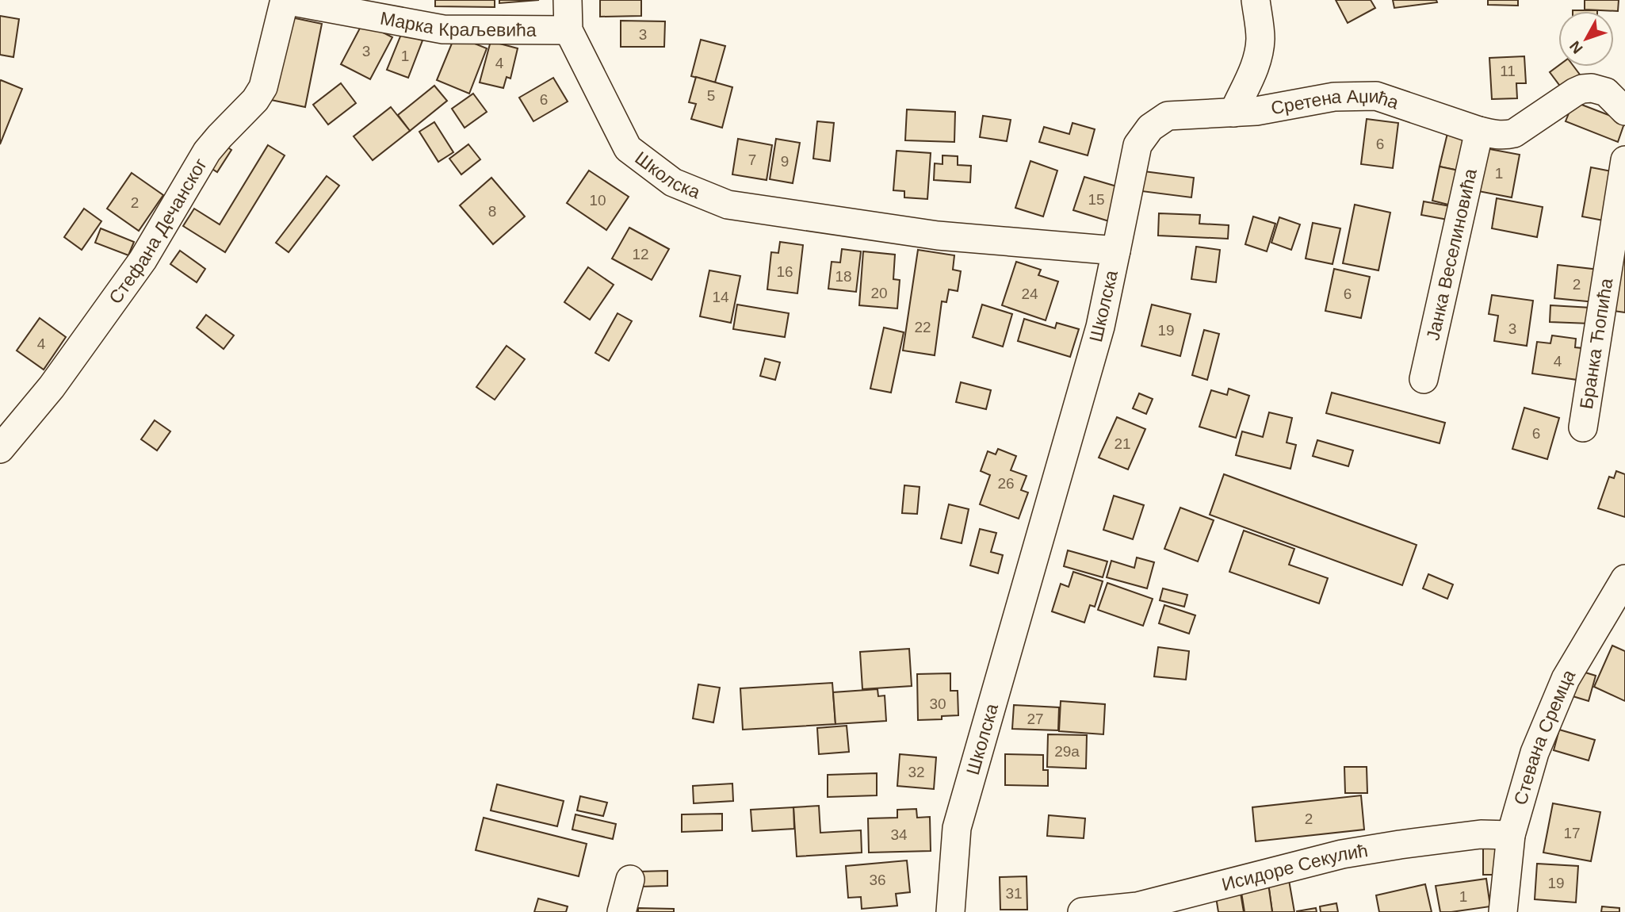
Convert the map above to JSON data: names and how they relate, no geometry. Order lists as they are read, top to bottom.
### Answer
{
  "streets": {
    "street": [
      "Марка Краљевића",
      "Сретена Аџића",
      "Школска",
      "Стефана Дечанског",
      "Јанка Веселиновића",
      "Бранка Ћопића",
      "Стевана Сремца",
      "Исидоре Секулић"
    ]
  },
  "crossings": [
    ["Марка Краљевића", "Школска"],
    ["Марка Краљевића", "Стефана Дечанског"],
    ["Сретена Аџића", "Школска"],
    ["Сретена Аџића", "Јанка Веселиновића"],
    ["Стевана Сремца", "Исидоре Секулић"]
  ],
  "house_numbers": [
    "3",
    "3",
    "1",
    "4",
    "11",
    "5",
    "6",
    "6",
    "7",
    "9",
    "1",
    "15",
    "10",
    "2",
    "8",
    "12",
    "16",
    "18",
    "2",
    "20",
    "24",
    "6",
    "14",
    "22",
    "3",
    "19",
    "4",
    "4",
    "6",
    "21",
    "26",
    "30",
    "27",
    "29a",
    "32",
    "2",
    "17",
    "34",
    "36",
    "19",
    "31",
    "1"
  ],
  "north": "bottom left"
}
